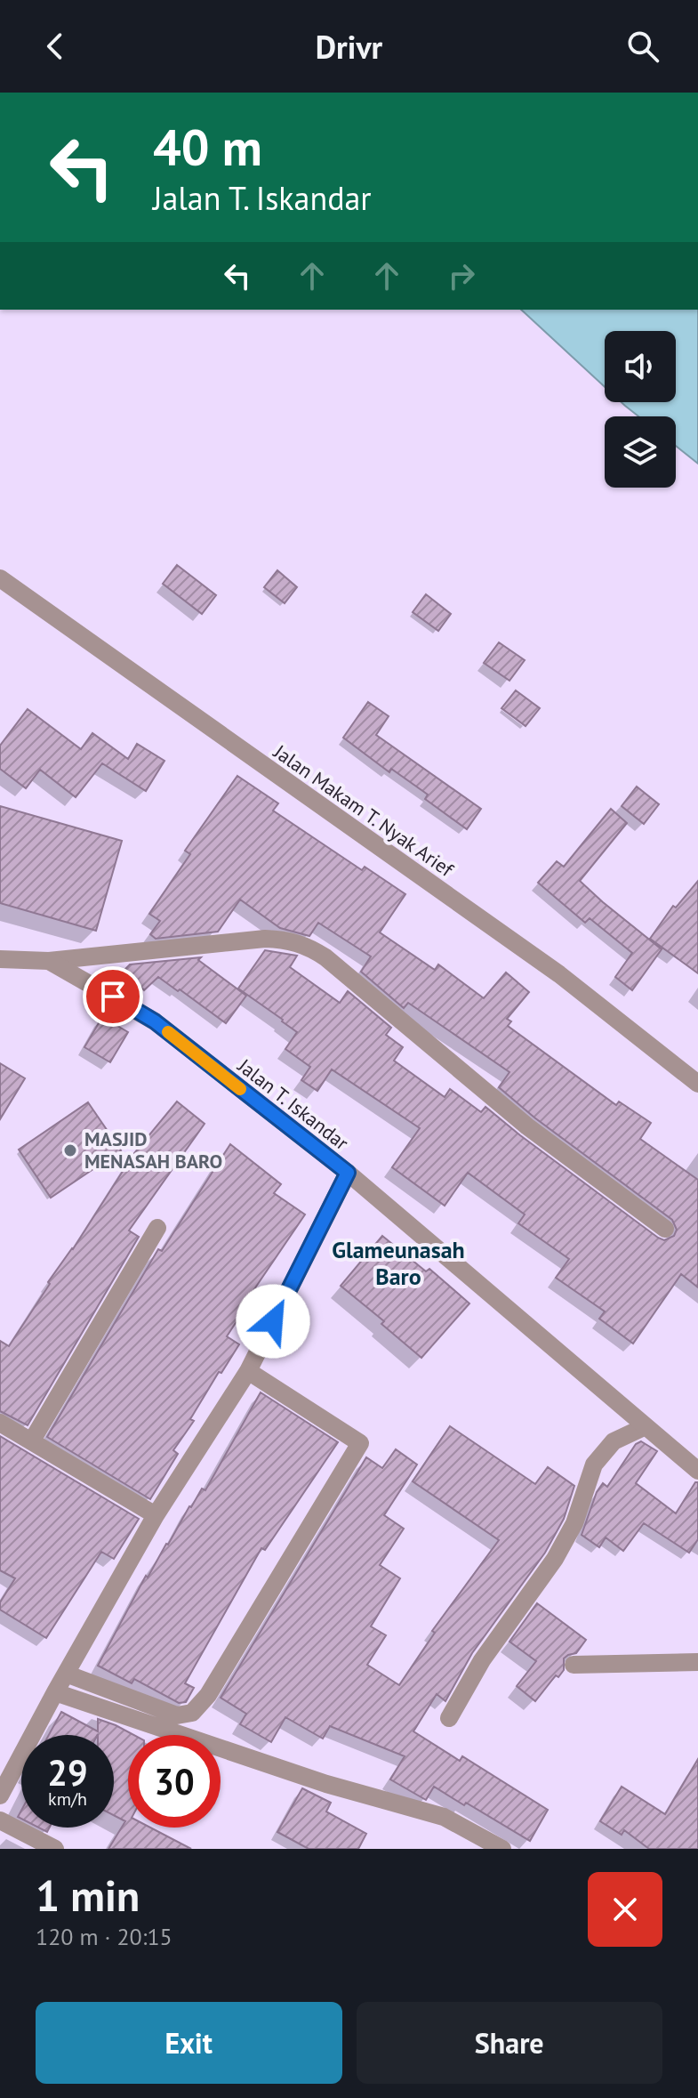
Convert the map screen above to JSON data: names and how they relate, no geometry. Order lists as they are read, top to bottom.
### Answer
{
  "streets": {
    "street": ["Jalan Makam T. Nyak Arief", "Jalan T. Iskandar"]
  },
  "districts": ["Glameunasah Baro"],
  "places": ["MASJID MENASAH BARO"],
  "page": {
    "header": "Drivr",
    "turn": ["40 m", "Jalan T. Iskandar"],
    "speed": "29 km/h",
    "limit": "30",
    "heading": ["1 min", "120 m · 20:15"],
    "buttons": ["Exit", "Share"]
  }
}
